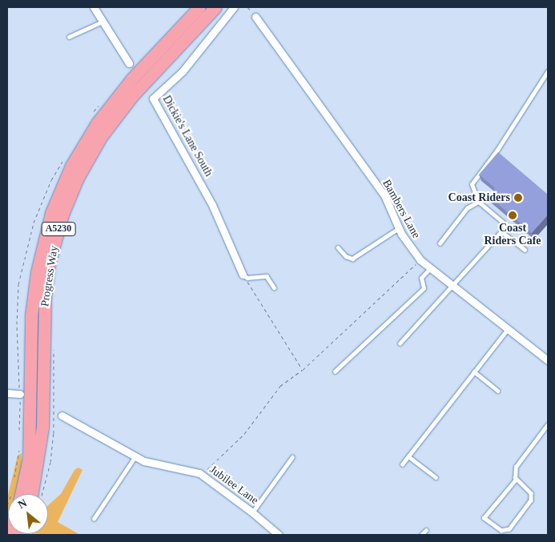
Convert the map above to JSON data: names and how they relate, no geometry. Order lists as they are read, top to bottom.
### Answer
{
  "streets": {
    "main road": ["A5230", "Progress Way"],
    "street": ["Dickie's Lane South", "Bambers Lane", "Jubilee Lane"]
  },
  "places": ["Coast Riders", "Coast Riders Cafe"],
  "north": "top left"
}
